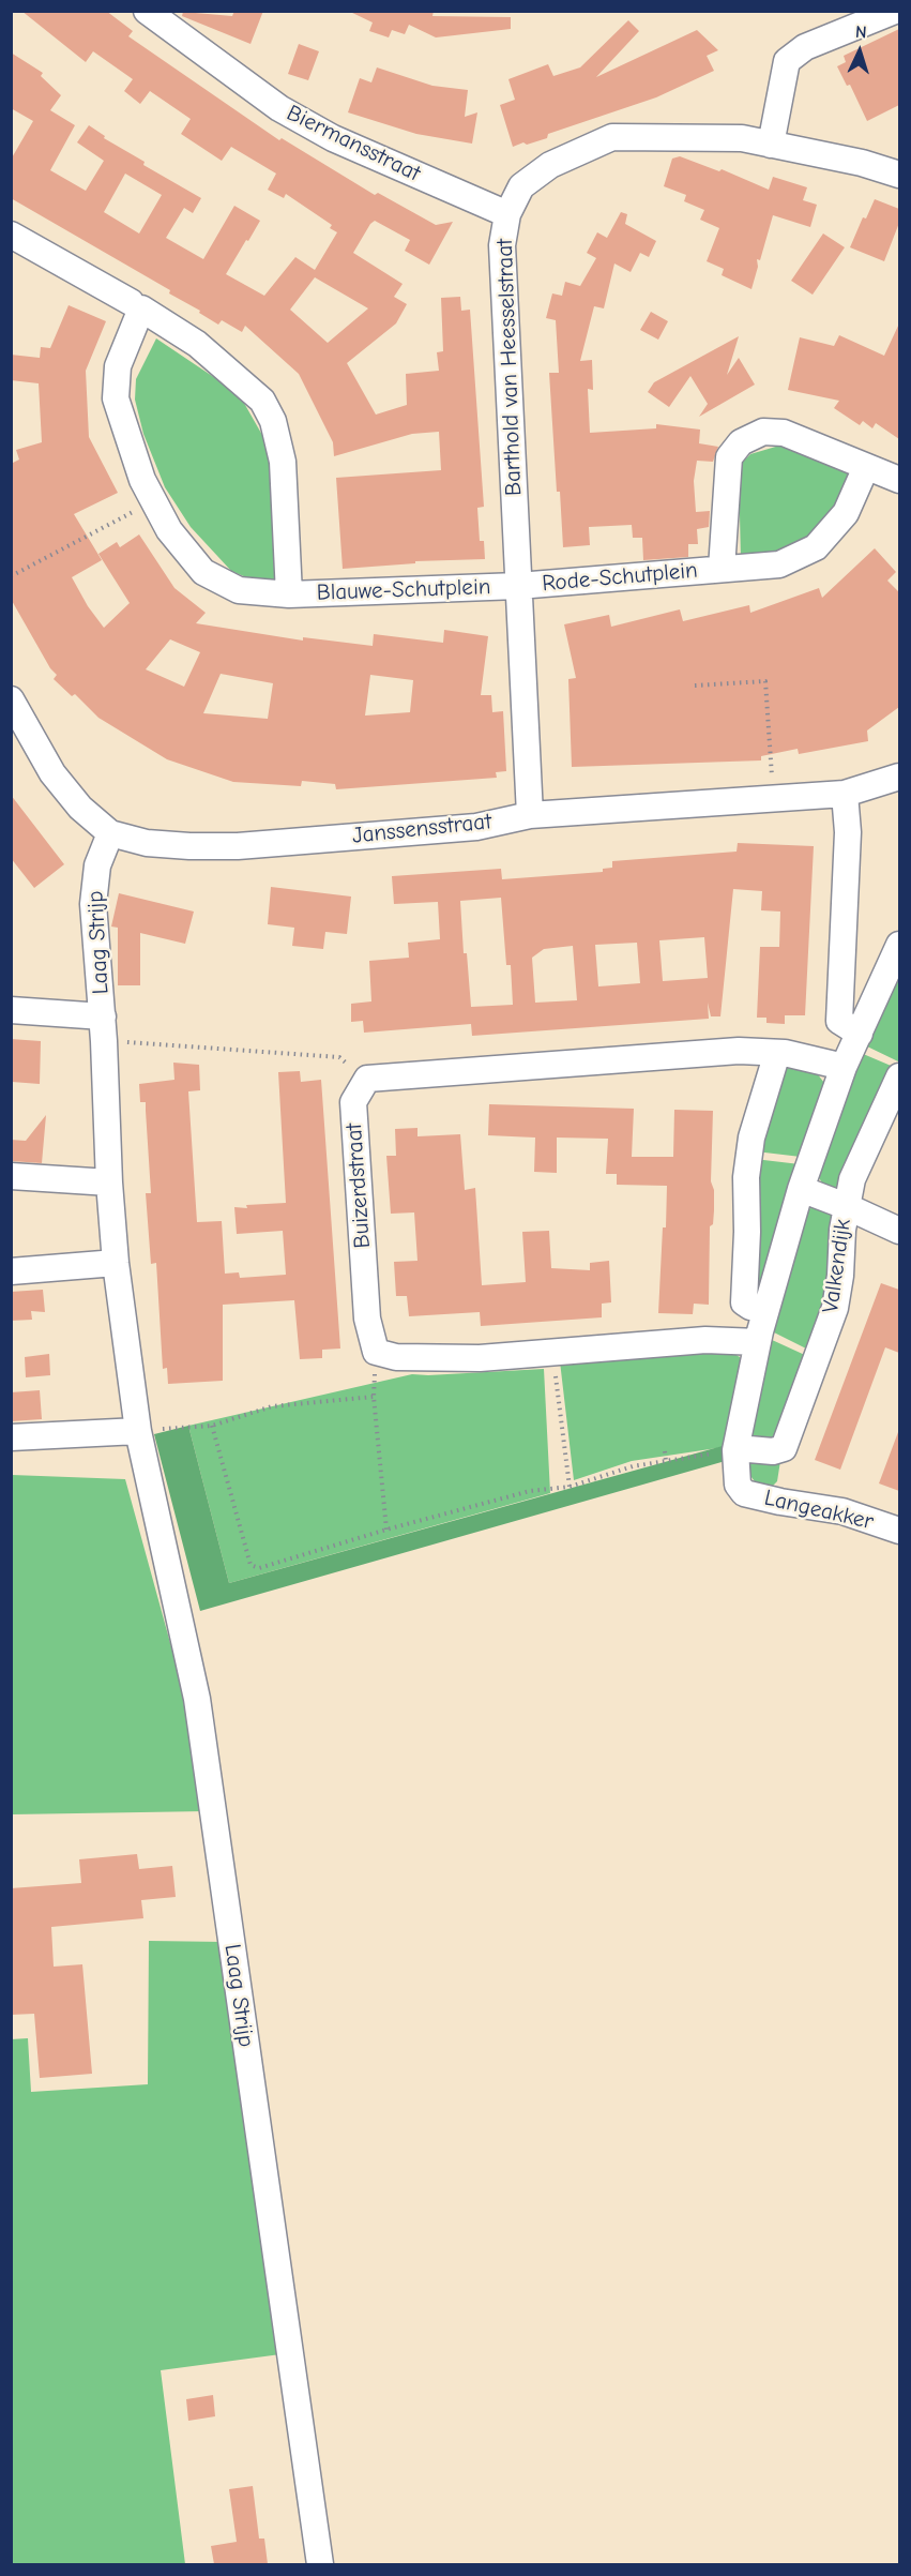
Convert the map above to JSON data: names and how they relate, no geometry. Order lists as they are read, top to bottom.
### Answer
{
  "streets": {
    "street": [
      "Biermansstraat",
      "Barthold van Heesselstraat",
      "Rode-Schutplein",
      "Blauwe-Schutplein",
      "Janssensstraat",
      "Laag Strijp",
      "Buizerdstraat",
      "Valkendijk",
      "Langeakker"
    ]
  },
  "crossings": [
    ["Biermansstraat", "Barthold van Heesselstraat"],
    ["Barthold van Heesselstraat", "Rode-Schutplein"],
    ["Barthold van Heesselstraat", "Blauwe-Schutplein"],
    ["Barthold van Heesselstraat", "Janssensstraat"],
    ["Rode-Schutplein", "Blauwe-Schutplein"],
    ["Janssensstraat", "Laag Strijp"],
    ["Valkendijk", "Langeakker"]
  ],
  "north": "top"
}
